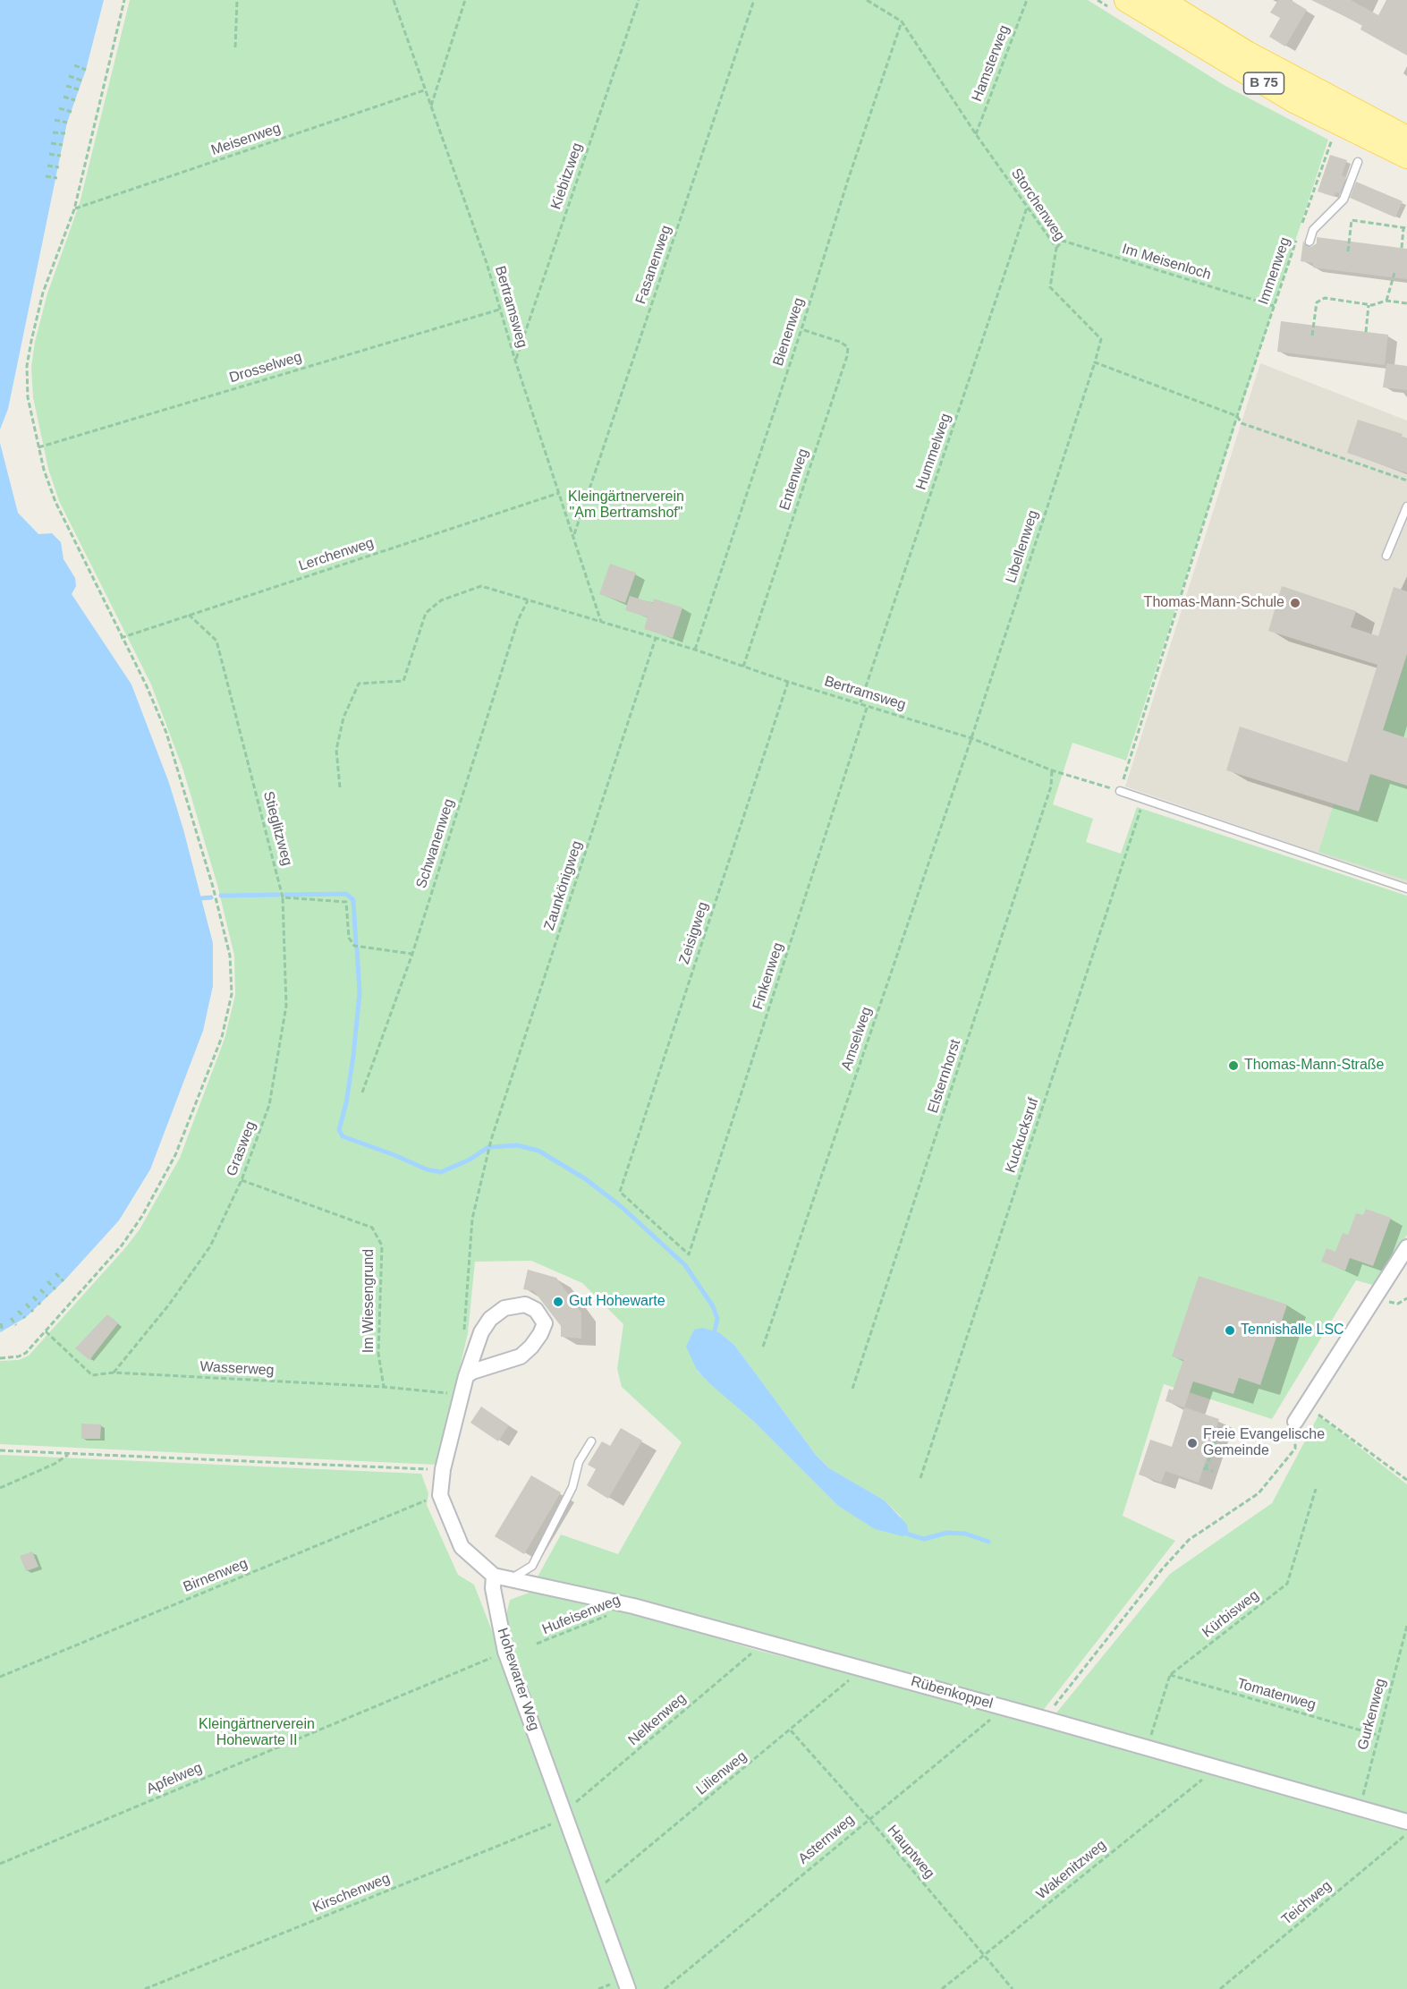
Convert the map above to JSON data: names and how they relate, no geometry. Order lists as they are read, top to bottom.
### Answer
{
  "streets": {
    "main road": ["B 75"],
    "street": ["Hohewarter Weg", "Rübenkoppel"],
    "path": [
      "Hamsterweg",
      "Meisenweg",
      "Kiebitzweg",
      "Storchenweg",
      "Im Meisenloch",
      "Fasanenweg",
      "Immenweg",
      "Bertramsweg",
      "Bienenweg",
      "Drosselweg",
      "Hummelweg",
      "Entenweg",
      "Libellenweg",
      "Lerchenweg",
      "Stieglitzweg",
      "Schwanenweg",
      "Zaunkönigweg",
      "Zeisigweg",
      "Finkenweg",
      "Amselweg",
      "Elsternhorst",
      "Kuckucksruf",
      "Grasweg",
      "Im Wiesengrund",
      "Wasserweg",
      "Birnenweg",
      "Kürbisweg",
      "Hufeisenweg",
      "Tomatenweg",
      "Gurkenweg",
      "Nelkenweg",
      "Lilienweg",
      "Apfelweg",
      "Asternweg",
      "Hauptweg",
      "Wakenitzweg",
      "Kirschenweg",
      "Teichweg"
    ]
  },
  "crossings": [
    ["Hamsterweg", "Storchenweg"],
    ["Meisenweg", "Bertramsweg"],
    ["Kiebitzweg", "Bertramsweg"],
    ["Storchenweg", "Im Meisenloch"],
    ["Storchenweg", "Bienenweg"],
    ["Storchenweg", "Hummelweg"],
    ["Storchenweg", "Libellenweg"],
    ["Im Meisenloch", "Immenweg"],
    ["Fasanenweg", "Bertramsweg"],
    ["Immenweg", "Bertramsweg"],
    ["Bertramsweg", "Bienenweg"],
    ["Bertramsweg", "Drosselweg"],
    ["Bertramsweg", "Hummelweg"],
    ["Bertramsweg", "Entenweg"],
    ["Bertramsweg", "Libellenweg"],
    ["Bertramsweg", "Lerchenweg"],
    ["Bertramsweg", "Schwanenweg"],
    ["Bertramsweg", "Zaunkönigweg"],
    ["Bertramsweg", "Zeisigweg"],
    ["Bertramsweg", "Finkenweg"],
    ["Bertramsweg", "Amselweg"],
    ["Bertramsweg", "Elsternhorst"],
    ["Bienenweg", "Entenweg"],
    ["Libellenweg", "Amselweg"],
    ["Lerchenweg", "Stieglitzweg"],
    ["Stieglitzweg", "Grasweg"],
    ["Zeisigweg", "Finkenweg"],
    ["Grasweg", "Im Wiesengrund"],
    ["Grasweg", "Wasserweg"],
    ["Im Wiesengrund", "Wasserweg"],
    ["Kürbisweg", "Tomatenweg"],
    ["Hufeisenweg", "Rübenkoppel"],
    ["Hohewarter Weg", "Rübenkoppel"],
    ["Hohewarter Weg", "Nelkenweg"],
    ["Hohewarter Weg", "Lilienweg"],
    ["Hohewarter Weg", "Apfelweg"],
    ["Hohewarter Weg", "Kirschenweg"],
    ["Rübenkoppel", "Gurkenweg"],
    ["Rübenkoppel", "Nelkenweg"],
    ["Rübenkoppel", "Lilienweg"],
    ["Rübenkoppel", "Asternweg"],
    ["Rübenkoppel", "Wakenitzweg"],
    ["Tomatenweg", "Gurkenweg"],
    ["Nelkenweg", "Kirschenweg"],
    ["Lilienweg", "Hauptweg"],
    ["Asternweg", "Hauptweg"],
    ["Hauptweg", "Wakenitzweg"]
  ],
  "parks": ["Kleingärtnerverein \"Am Bertramshof\"", "Kleingärtnerverein Hohewarte II"],
  "places": [
    "Thomas-Mann-Schule",
    "Thomas-Mann-Straße",
    "Gut Hohewarte",
    "Tennishalle LSC",
    "Freie Evangelische Gemeinde"
  ]
}
